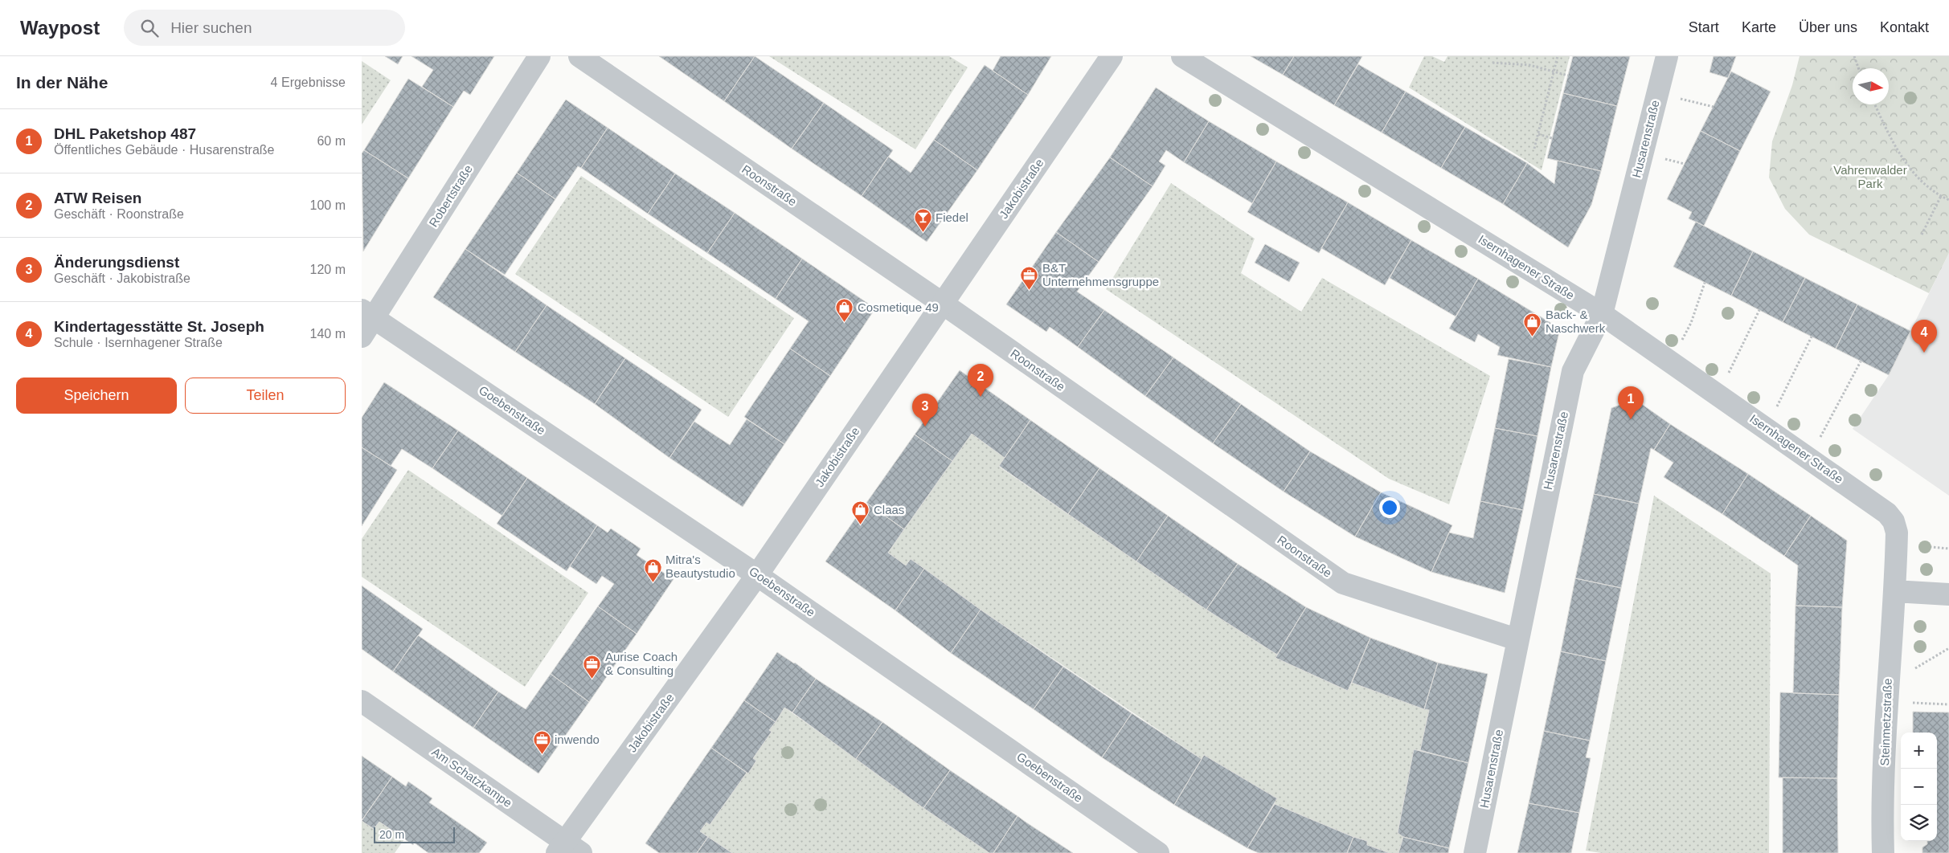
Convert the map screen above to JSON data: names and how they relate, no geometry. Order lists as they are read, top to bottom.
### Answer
{
  "streets": {
    "street": [
      "Husarenstraße",
      "Roonstraße",
      "Jakobistraße",
      "Robertstraße",
      "Isernhagener Straße",
      "Goebenstraße",
      "Steinmetzstraße",
      "Am Schatzkampe"
    ]
  },
  "crossings": [
    ["Husarenstraße", "Roonstraße"],
    ["Husarenstraße", "Isernhagener Straße"],
    ["Roonstraße", "Jakobistraße"],
    ["Jakobistraße", "Goebenstraße"],
    ["Jakobistraße", "Am Schatzkampe"],
    ["Robertstraße", "Goebenstraße"],
    ["Isernhagener Straße", "Steinmetzstraße"]
  ],
  "parks": ["Vahrenwalder Park"],
  "places": {
    "bar": ["Fiedel"],
    "office": ["B&T Unternehmensgruppe", "Aurise Coach & Consulting", "inwendo"],
    "shop": [
      "Cosmetique 49",
      "Back- & Naschwerk",
      "Claas",
      "Mitra's Beautystudio"
    ]
  },
  "scale_bar": "20 m",
  "north": "right",
  "page": {
    "header": "Waypost",
    "search": "Hier suchen",
    "nav": [
      "Start",
      "Karte",
      "Über uns",
      "Kontakt"
    ],
    "heading": ["In der Nähe", "4 Ergebnisse"],
    "list": [
      {
        "mark": "1",
        "name": "DHL Paketshop 487",
        "note": "Öffentliches Gebäude · Husarenstraße",
        "value": "60 m"
      },
      {
        "mark": "2",
        "name": "ATW Reisen",
        "note": "Geschäft · Roonstraße",
        "value": "100 m"
      },
      {
        "mark": "3",
        "name": "Änderungsdienst",
        "note": "Geschäft · Jakobistraße",
        "value": "120 m"
      },
      {
        "mark": "4",
        "name": "Kindertagesstätte St. Joseph",
        "note": "Schule · Isernhagener Straße",
        "value": "140 m"
      }
    ],
    "pins": [
      "4",
      "2",
      "1",
      "3"
    ],
    "buttons": ["Speichern", "Teilen"],
    "map_buttons": ["+", "−"],
    "scale": "20 m"
  }
}
